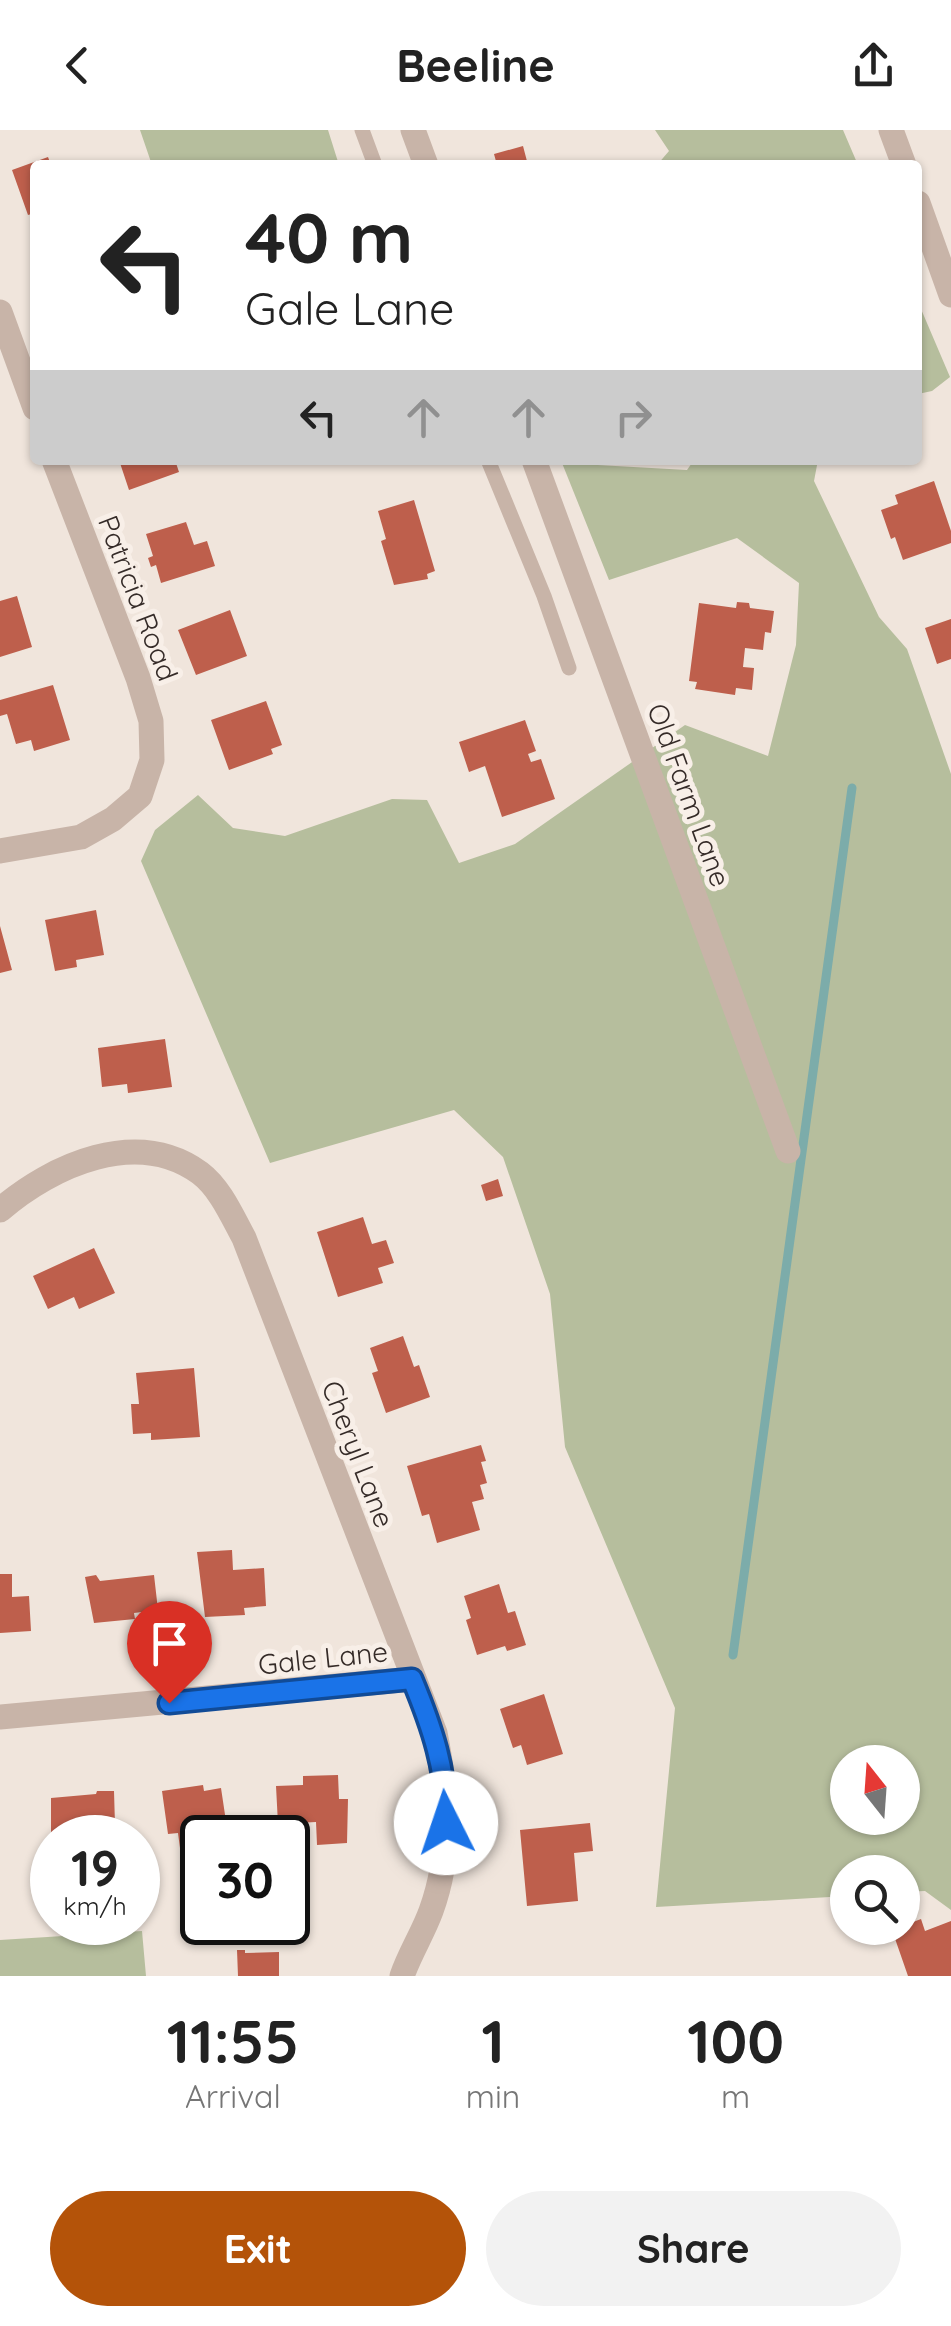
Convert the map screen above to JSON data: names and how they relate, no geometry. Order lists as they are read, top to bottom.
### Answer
{
  "streets": {
    "street": [
      "Patricia Road",
      "Old Farm Lane",
      "Cheryl Lane",
      "Gale Lane"
    ]
  },
  "crossings": [
    ["Cheryl Lane", "Gale Lane"]
  ],
  "north": "top",
  "page": {
    "header": "Beeline",
    "turn": ["40 m", "Gale Lane"],
    "speed": "19 km/h",
    "limit": "30",
    "eta": [
      "11:55",
      "Arrival",
      "1",
      "min",
      "100",
      "m"
    ],
    "buttons": ["Exit", "Share"]
  }
}
